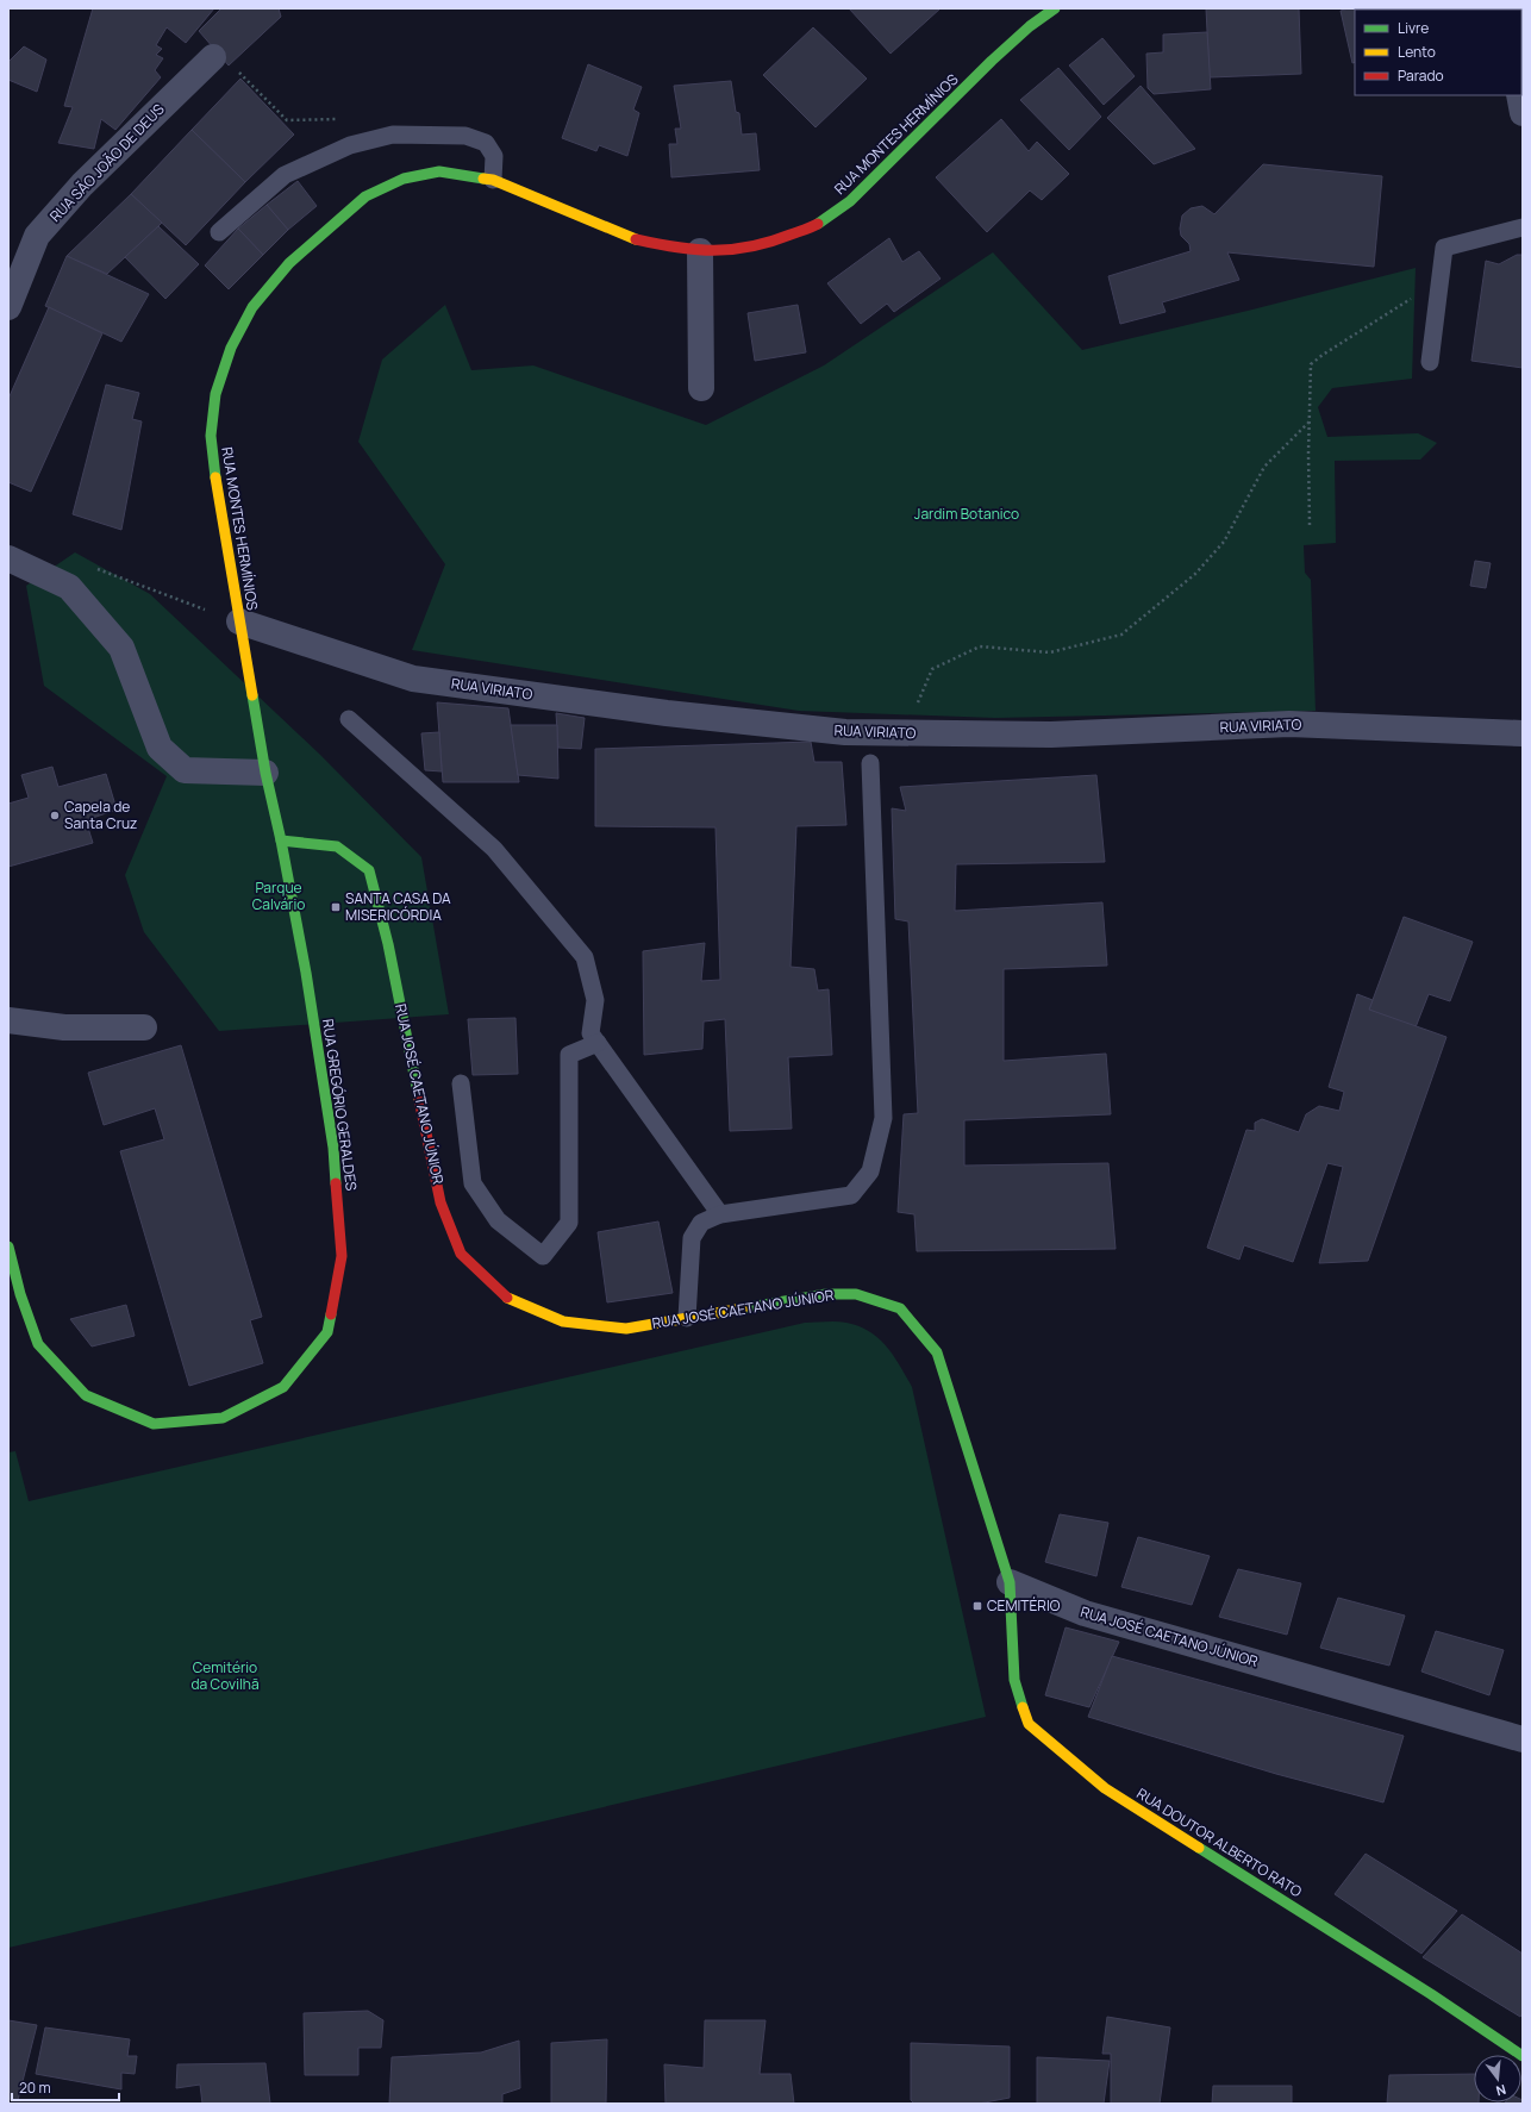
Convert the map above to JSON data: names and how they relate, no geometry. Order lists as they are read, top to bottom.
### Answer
{
  "streets": {
    "main road": [
      "RUA MONTES HERMÍNIOS",
      "RUA JOSÉ CAETANO JÚNIOR",
      "RUA GREGÓRIO GERALDES",
      "RUA DOUTOR ALBERTO RATO"
    ],
    "street": ["RUA SÃO JOÃO DE DEUS", "RUA VIRIATO"]
  },
  "crossings": [
    ["RUA MONTES HERMÍNIOS", "RUA VIRIATO"],
    ["RUA MONTES HERMÍNIOS", "RUA GREGÓRIO GERALDES"],
    ["RUA JOSÉ CAETANO JÚNIOR", "RUA GREGÓRIO GERALDES"],
    ["RUA JOSÉ CAETANO JÚNIOR", "RUA DOUTOR ALBERTO RATO"]
  ],
  "parks": ["Jardim Botanico", "Parque Calvário", "Cemitério da Covilhã"],
  "places": {
    "other": ["Capela de Santa Cruz"],
    "transit": ["SANTA CASA DA MISERICÓRDIA", "CEMITÉRIO"]
  },
  "legend": ["Livre", "Lento", "Parado"],
  "scale_bar": "20 m",
  "north": "bottom"
}
